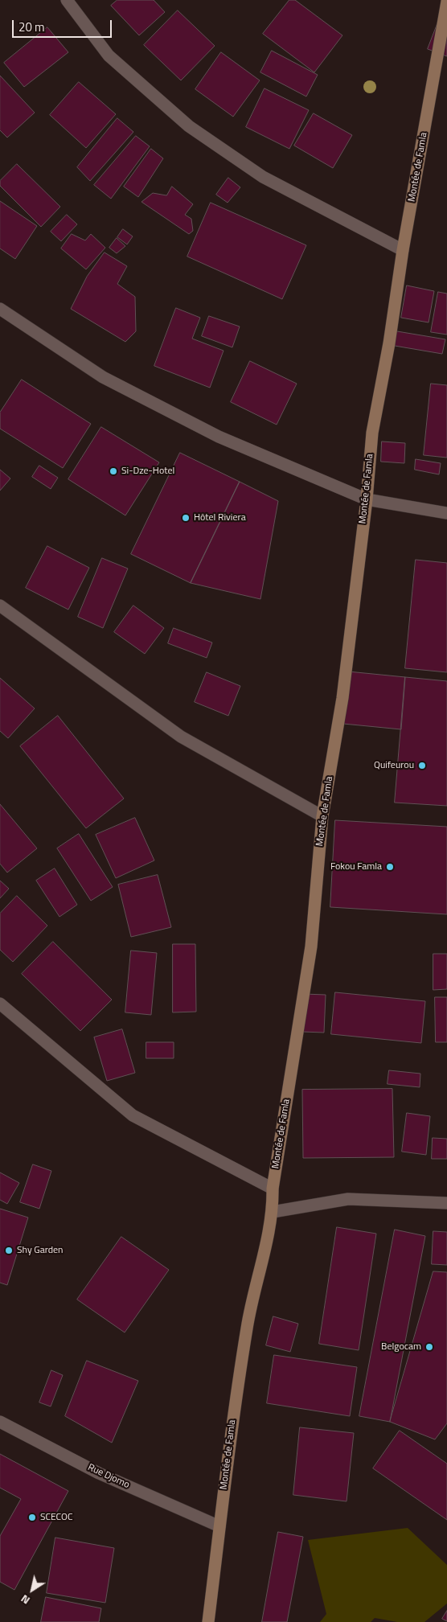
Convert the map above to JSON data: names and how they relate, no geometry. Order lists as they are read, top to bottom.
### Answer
{
  "streets": {
    "street": ["Montée de Famla", "Rue Djomo"]
  },
  "crossings": [
    ["Montée de Famla", "Rue Djomo"]
  ],
  "places": [
    "Si-Dze-Hotel",
    "Hôtel Riviera",
    "Quifeurou",
    "Fokou Famla",
    "Shy Garden",
    "Belgocam",
    "SCECOC"
  ],
  "scale_bar": "20 m",
  "north": "bottom left"
}
